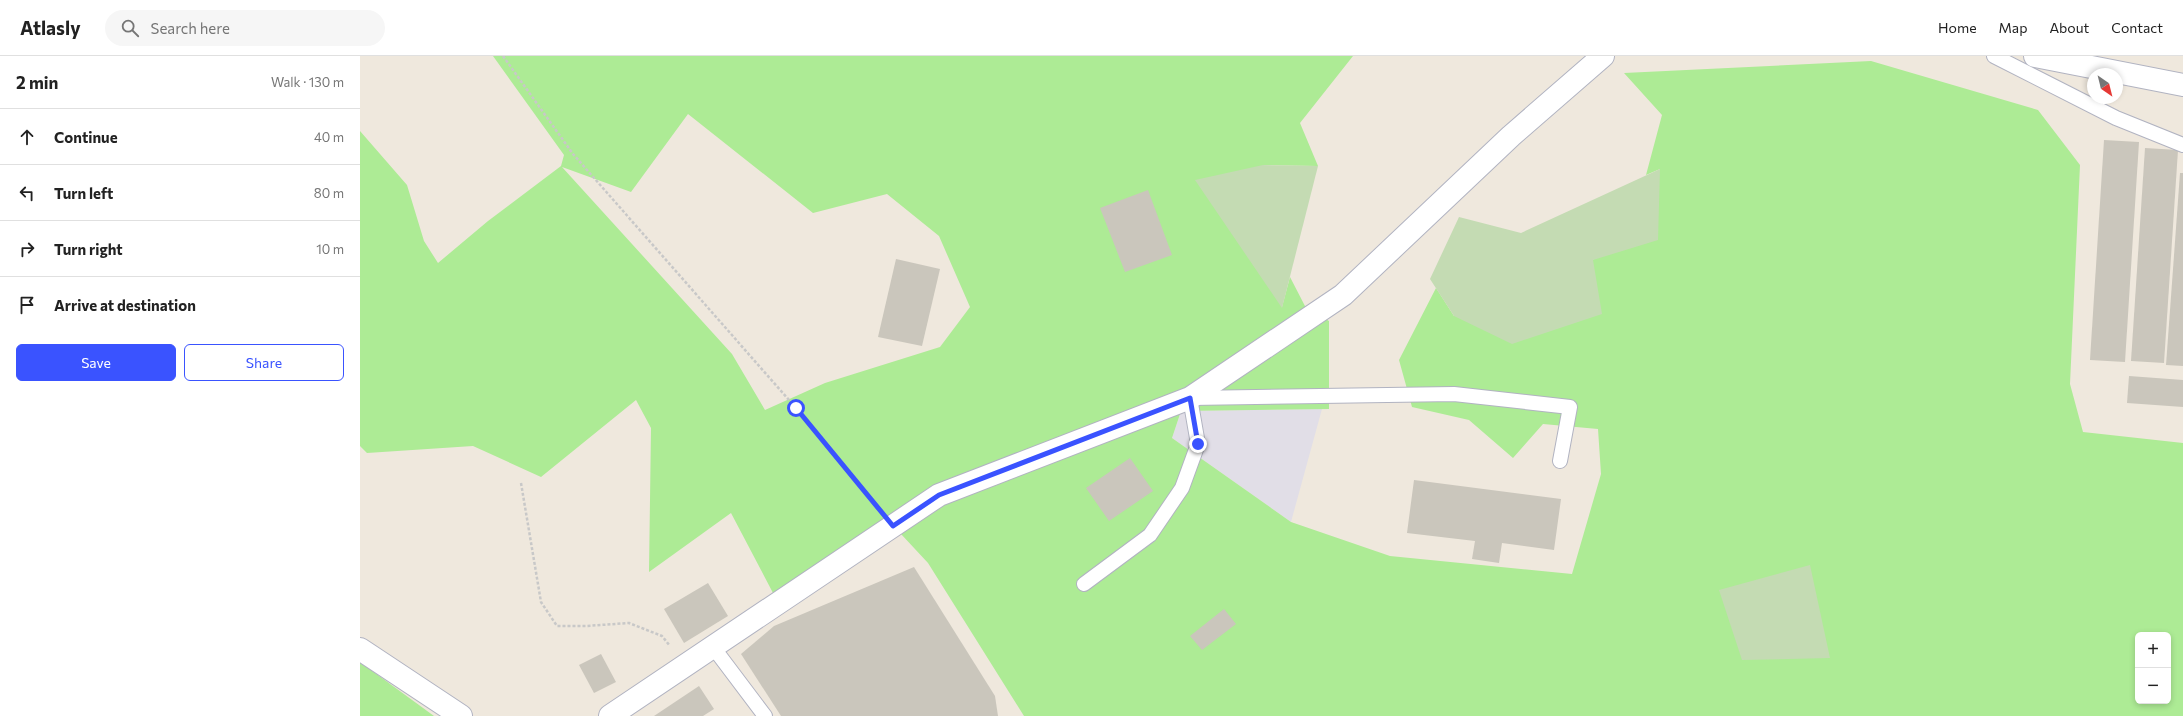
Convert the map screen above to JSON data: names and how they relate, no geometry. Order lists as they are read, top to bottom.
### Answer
{
  "north": "bottom right",
  "page": {
    "header": "Atlasly",
    "search": "Search here",
    "nav": [
      "Home",
      "Map",
      "About",
      "Contact"
    ],
    "heading": ["2 min", "Walk · 130 m"],
    "list": [
      ["Continue", "40 m"],
      ["Turn left", "80 m"],
      ["Turn right", "10 m"],
      "Arrive at destination"
    ],
    "buttons": ["Save", "Share"],
    "map_buttons": ["+", "−"]
  }
}
